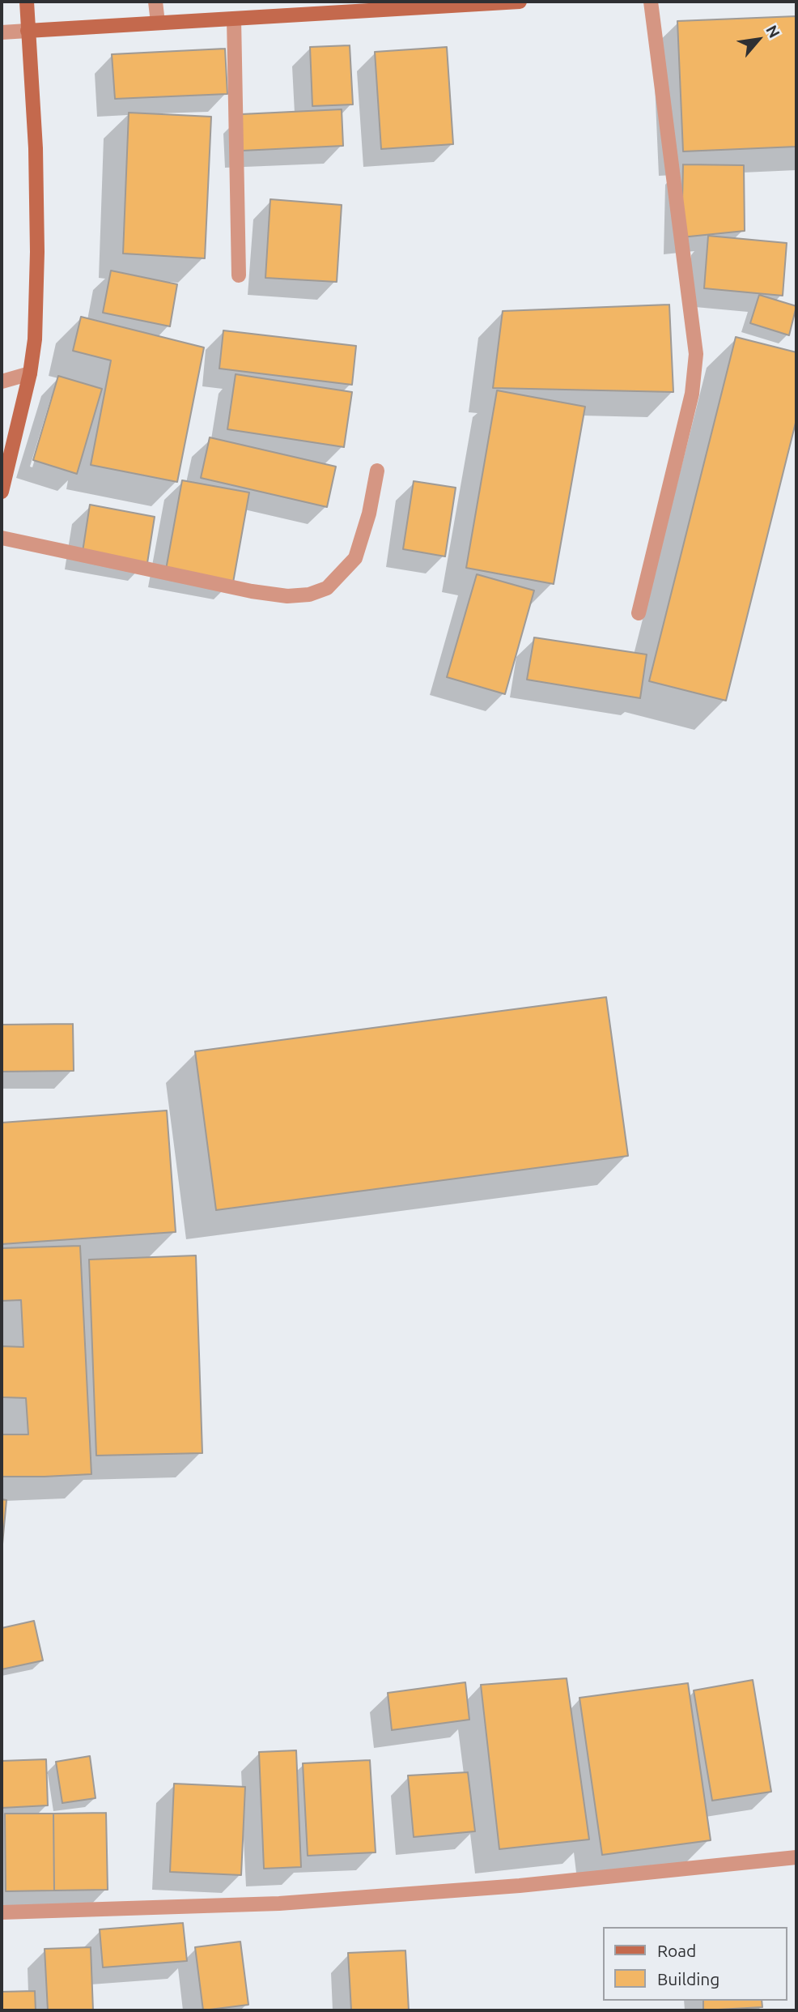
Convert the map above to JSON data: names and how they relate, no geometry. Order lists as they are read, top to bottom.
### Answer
{
  "legend": ["Road", "Building"],
  "north": "top right"
}
